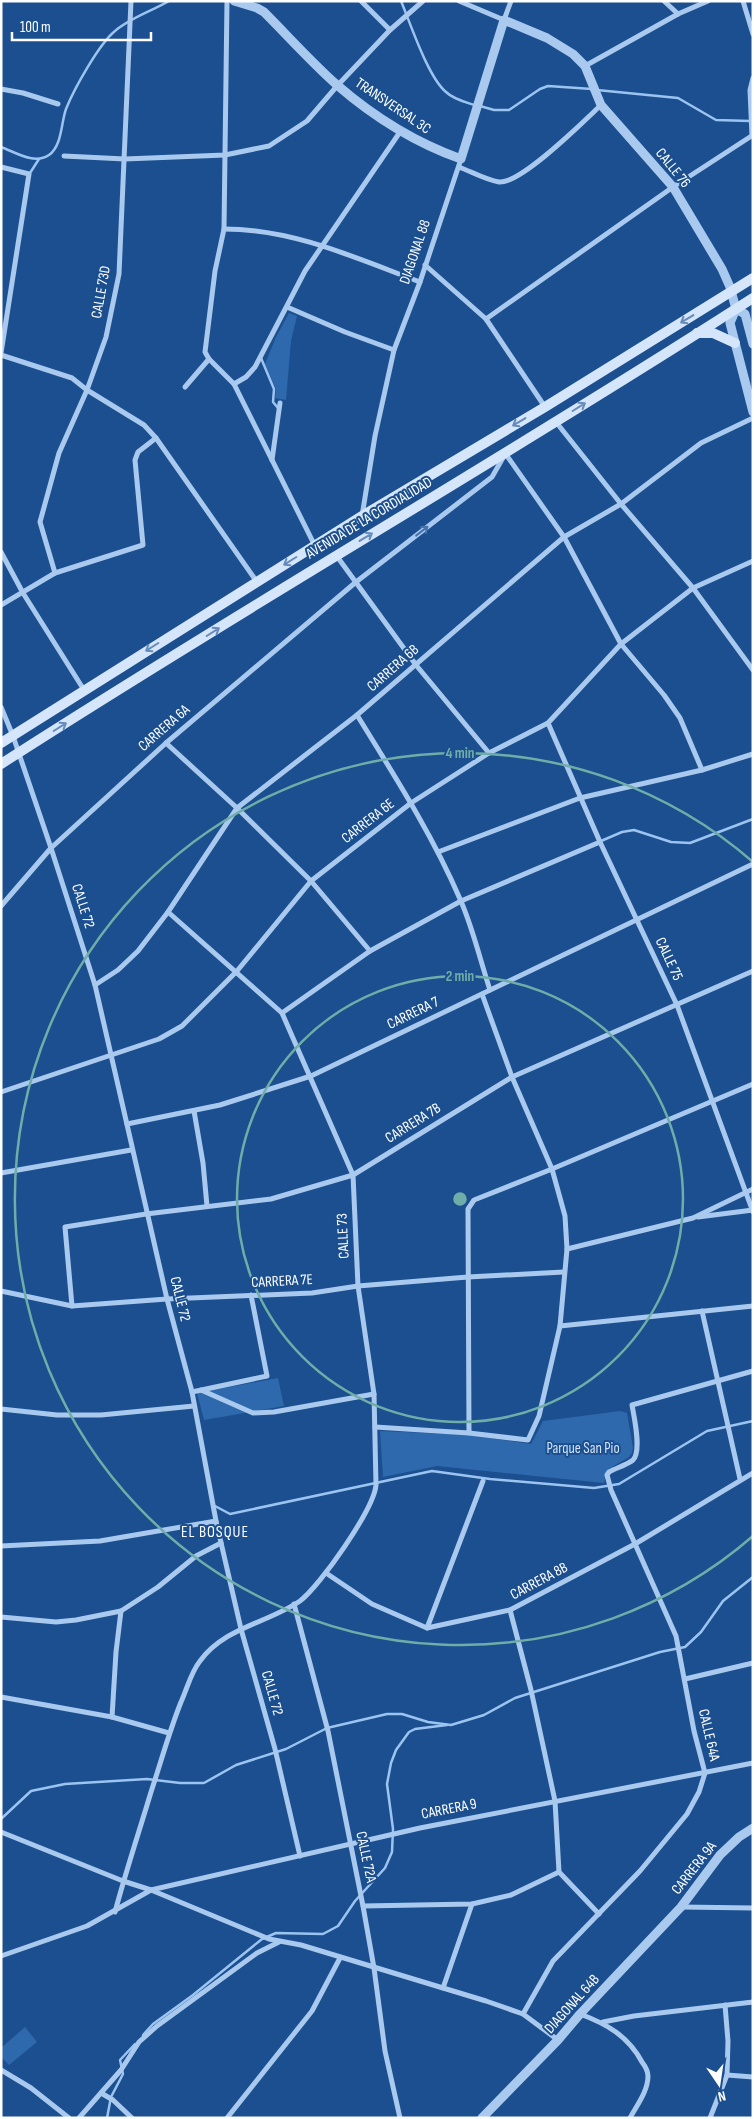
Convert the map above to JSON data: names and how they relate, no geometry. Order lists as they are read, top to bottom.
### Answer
{
  "streets": {
    "main road": ["AVENIDA DE LA CORDIALIDAD"],
    "street": [
      "TRANSVERSAL 3C",
      "CALLE 76",
      "DIAGONAL 88",
      "CALLE 73D",
      "CARRERA 6B",
      "CARRERA 6A",
      "CARRERA 6E",
      "CALLE 72",
      "CALLE 75",
      "CARRERA 7",
      "CARRERA 7B",
      "CALLE 73",
      "CARRERA 7E",
      "CARRERA 8B",
      "CALLE 64A",
      "CARRERA 9",
      "CALLE 72A",
      "CARRERA 9A",
      "DIAGONAL 64B"
    ]
  },
  "crossings": [
    ["TRANSVERSAL 3C", "CALLE 76"],
    ["TRANSVERSAL 3C", "DIAGONAL 88"],
    ["CALLE 76", "DIAGONAL 88"],
    ["CALLE 76", "AVENIDA DE LA CORDIALIDAD"],
    ["DIAGONAL 88", "AVENIDA DE LA CORDIALIDAD"],
    ["AVENIDA DE LA CORDIALIDAD", "CARRERA 6A"],
    ["AVENIDA DE LA CORDIALIDAD", "CALLE 72"],
    ["CARRERA 6B", "CALLE 72"],
    ["CARRERA 6B", "CALLE 73"],
    ["CARRERA 6A", "CALLE 72"],
    ["CARRERA 6E", "CALLE 72"],
    ["CARRERA 6E", "CALLE 75"],
    ["CARRERA 6E", "CALLE 73"],
    ["CALLE 72", "CARRERA 7"],
    ["CALLE 72", "CARRERA 7B"],
    ["CALLE 72", "CALLE 73"],
    ["CALLE 72", "CARRERA 7E"],
    ["CALLE 72", "CARRERA 9"],
    ["CALLE 75", "CARRERA 7"],
    ["CALLE 75", "CARRERA 7B"],
    ["CARRERA 7", "CALLE 73"],
    ["CARRERA 7B", "CALLE 73"],
    ["CARRERA 7B", "CARRERA 7E"],
    ["CALLE 73", "CARRERA 7E"],
    ["CALLE 73", "CARRERA 9"],
    ["CALLE 73", "CALLE 72A"],
    ["CARRERA 8B", "CALLE 64A"],
    ["CALLE 64A", "CARRERA 9"],
    ["CARRERA 9", "CALLE 72A"],
    ["CARRERA 9A", "DIAGONAL 64B"]
  ],
  "districts": ["EL BOSQUE"],
  "parks": ["Parque San Pio"],
  "scale_bar": "100 m",
  "north": "bottom",
  "rings": ["4 min", "2 min"]
}
